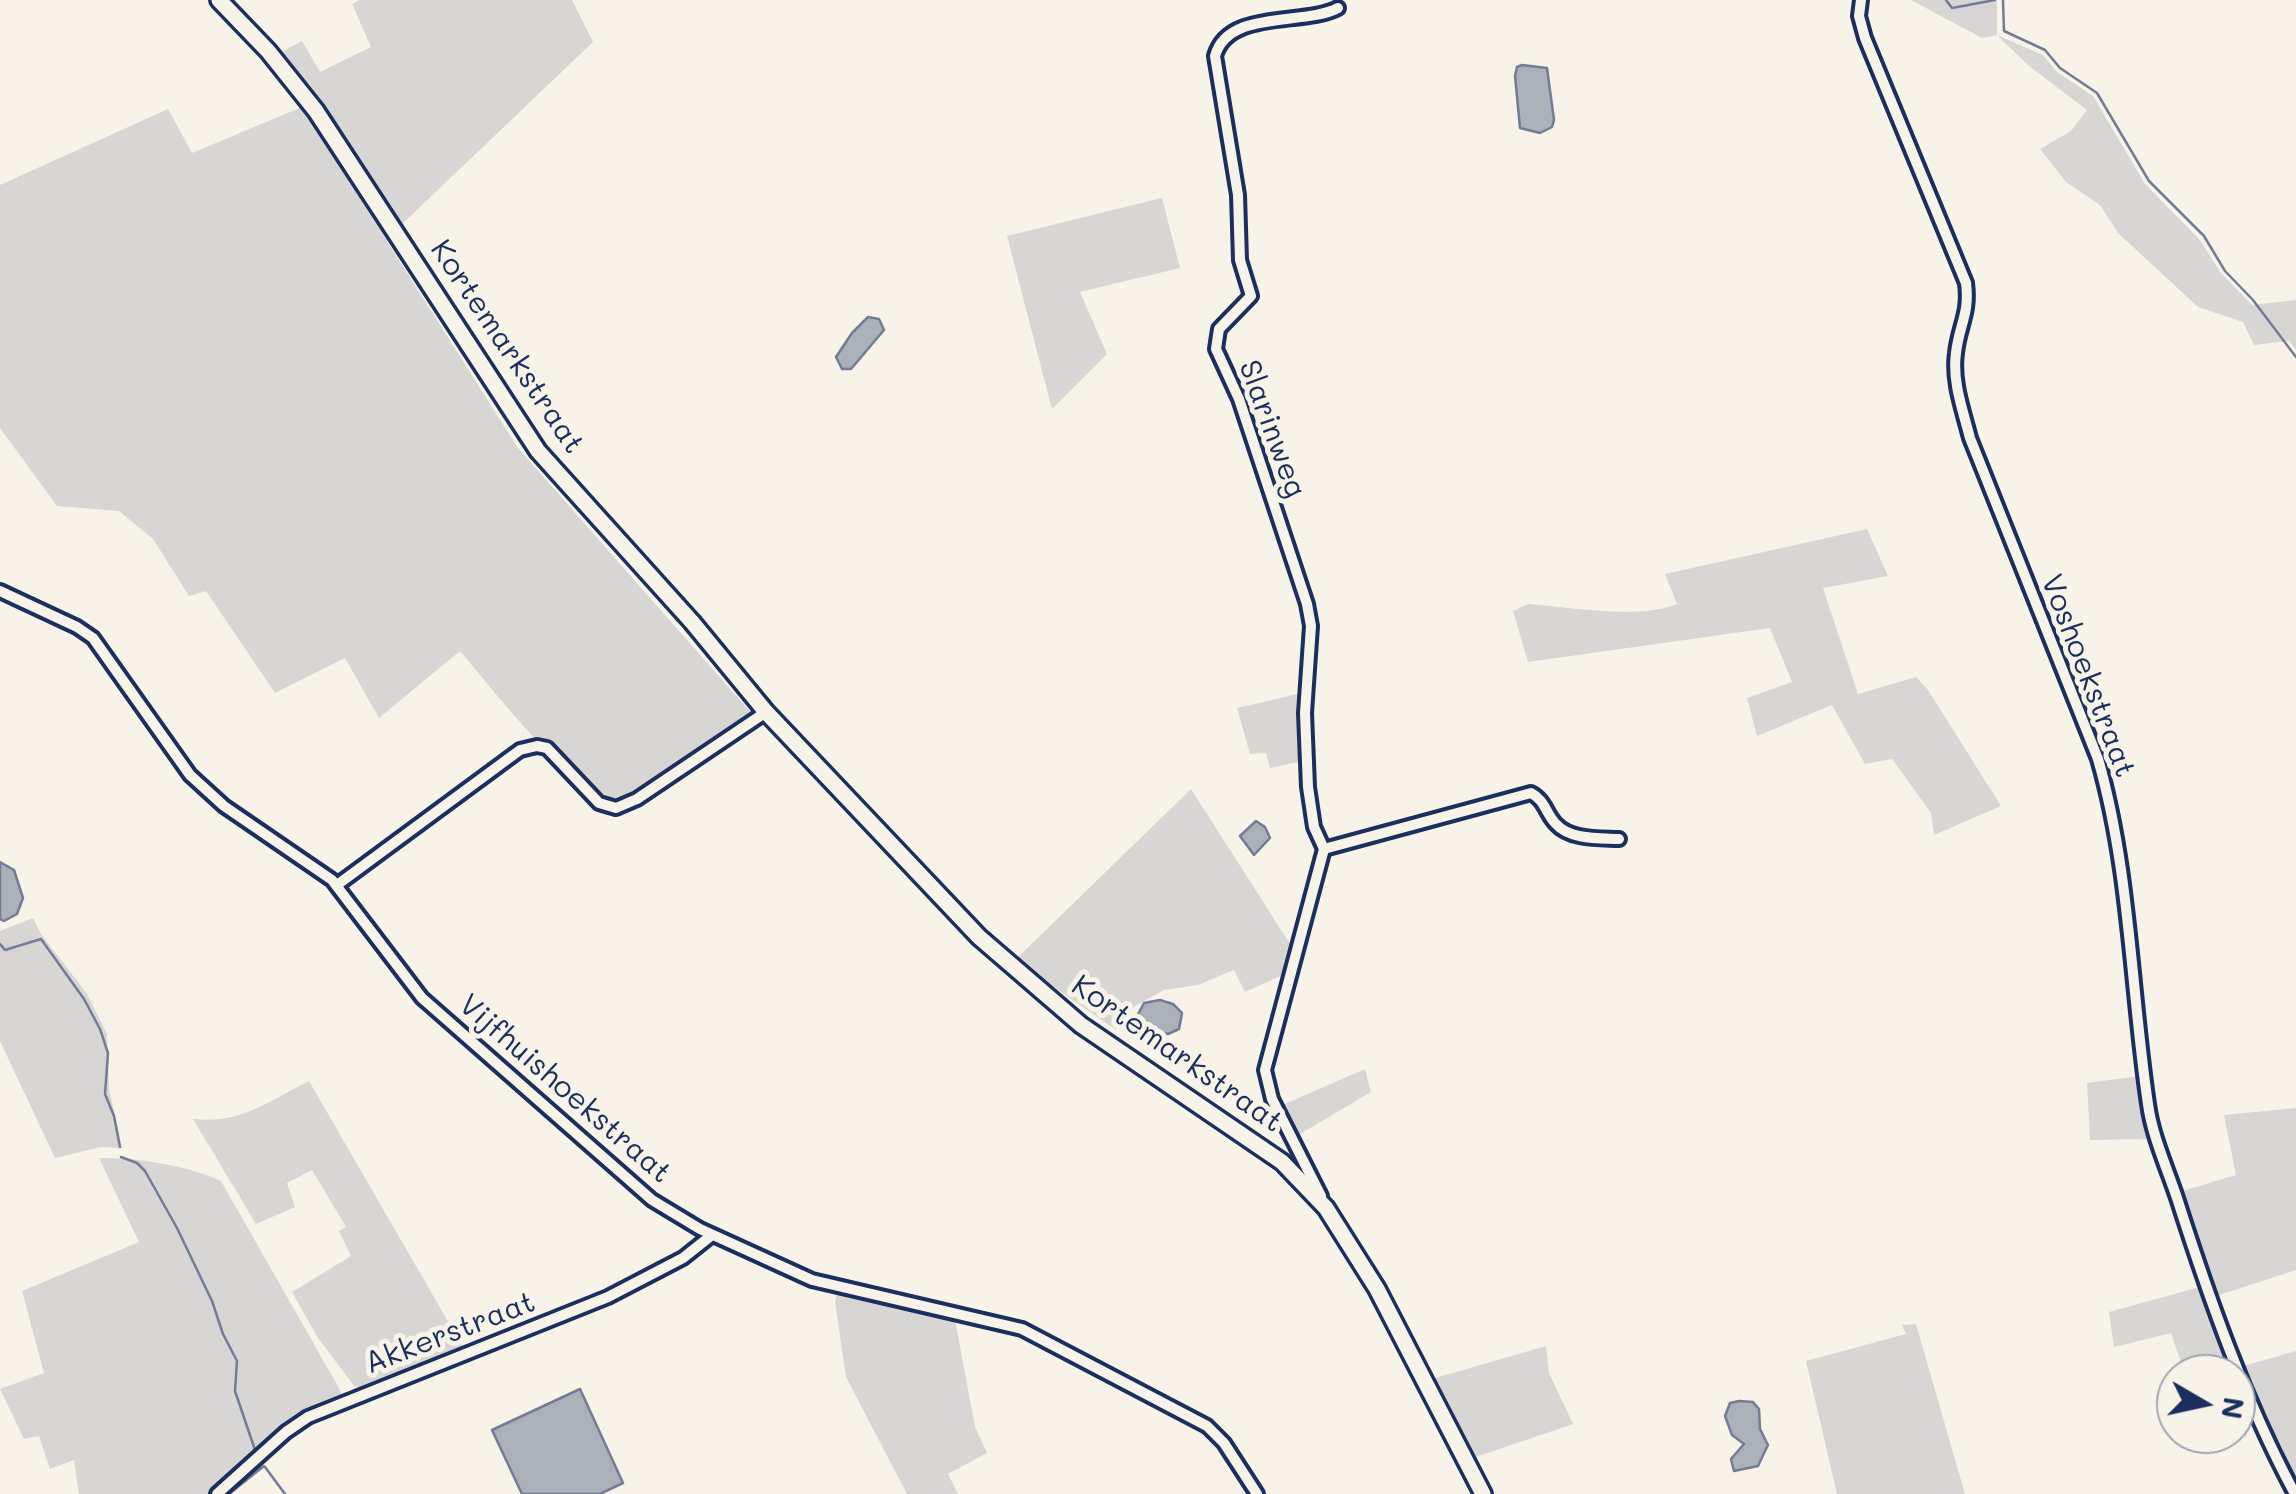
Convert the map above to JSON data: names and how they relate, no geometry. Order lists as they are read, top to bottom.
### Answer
{
  "streets": {
    "street": [
      "Kortemarkstraat",
      "Slarinweg",
      "Voshoekstraat",
      "Vijfhuishoekstraat",
      "Akkerstraat"
    ]
  },
  "crossings": [
    ["Vijfhuishoekstraat", "Akkerstraat"]
  ],
  "north": "right"
}
